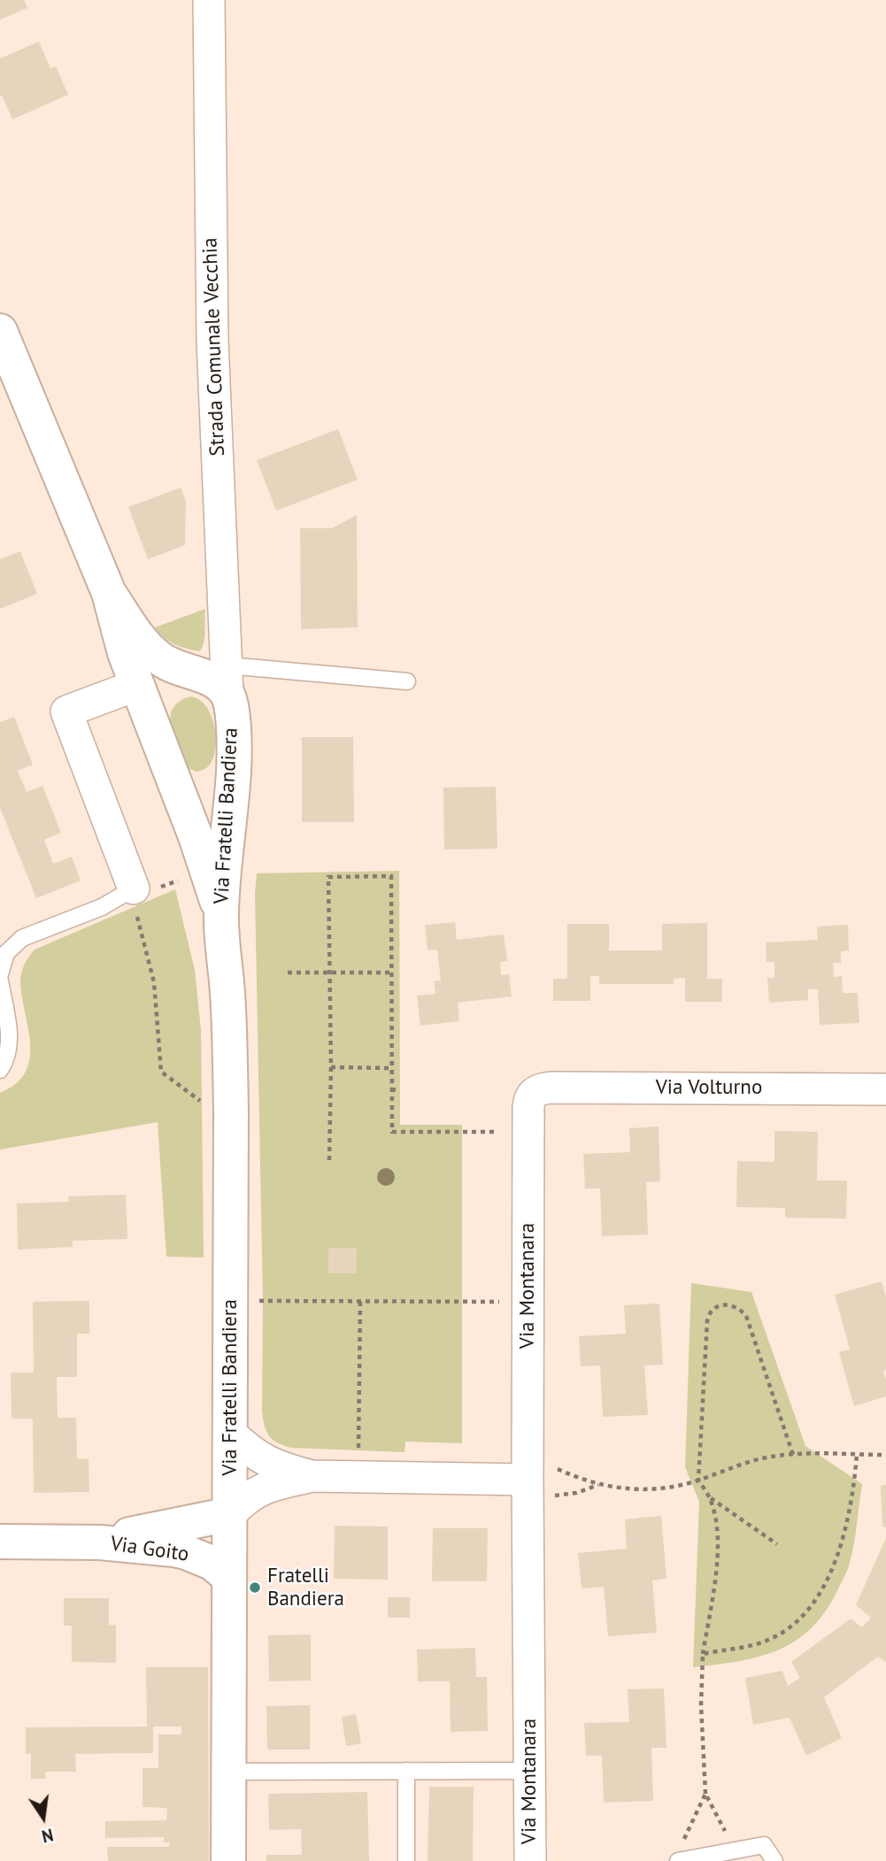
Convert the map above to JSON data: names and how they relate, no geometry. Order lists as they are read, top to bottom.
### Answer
{
  "streets": {
    "main road": ["Via Fratelli Bandiera", "Via Goito"],
    "street": ["Strada Comunale Vecchia", "Via Volturno", "Via Montanara"]
  },
  "crossings": [
    ["Strada Comunale Vecchia", "Via Fratelli Bandiera"],
    ["Via Fratelli Bandiera", "Via Goito"],
    ["Via Volturno", "Via Montanara"]
  ],
  "places": ["Fratelli Bandiera"],
  "north": "bottom"
}
